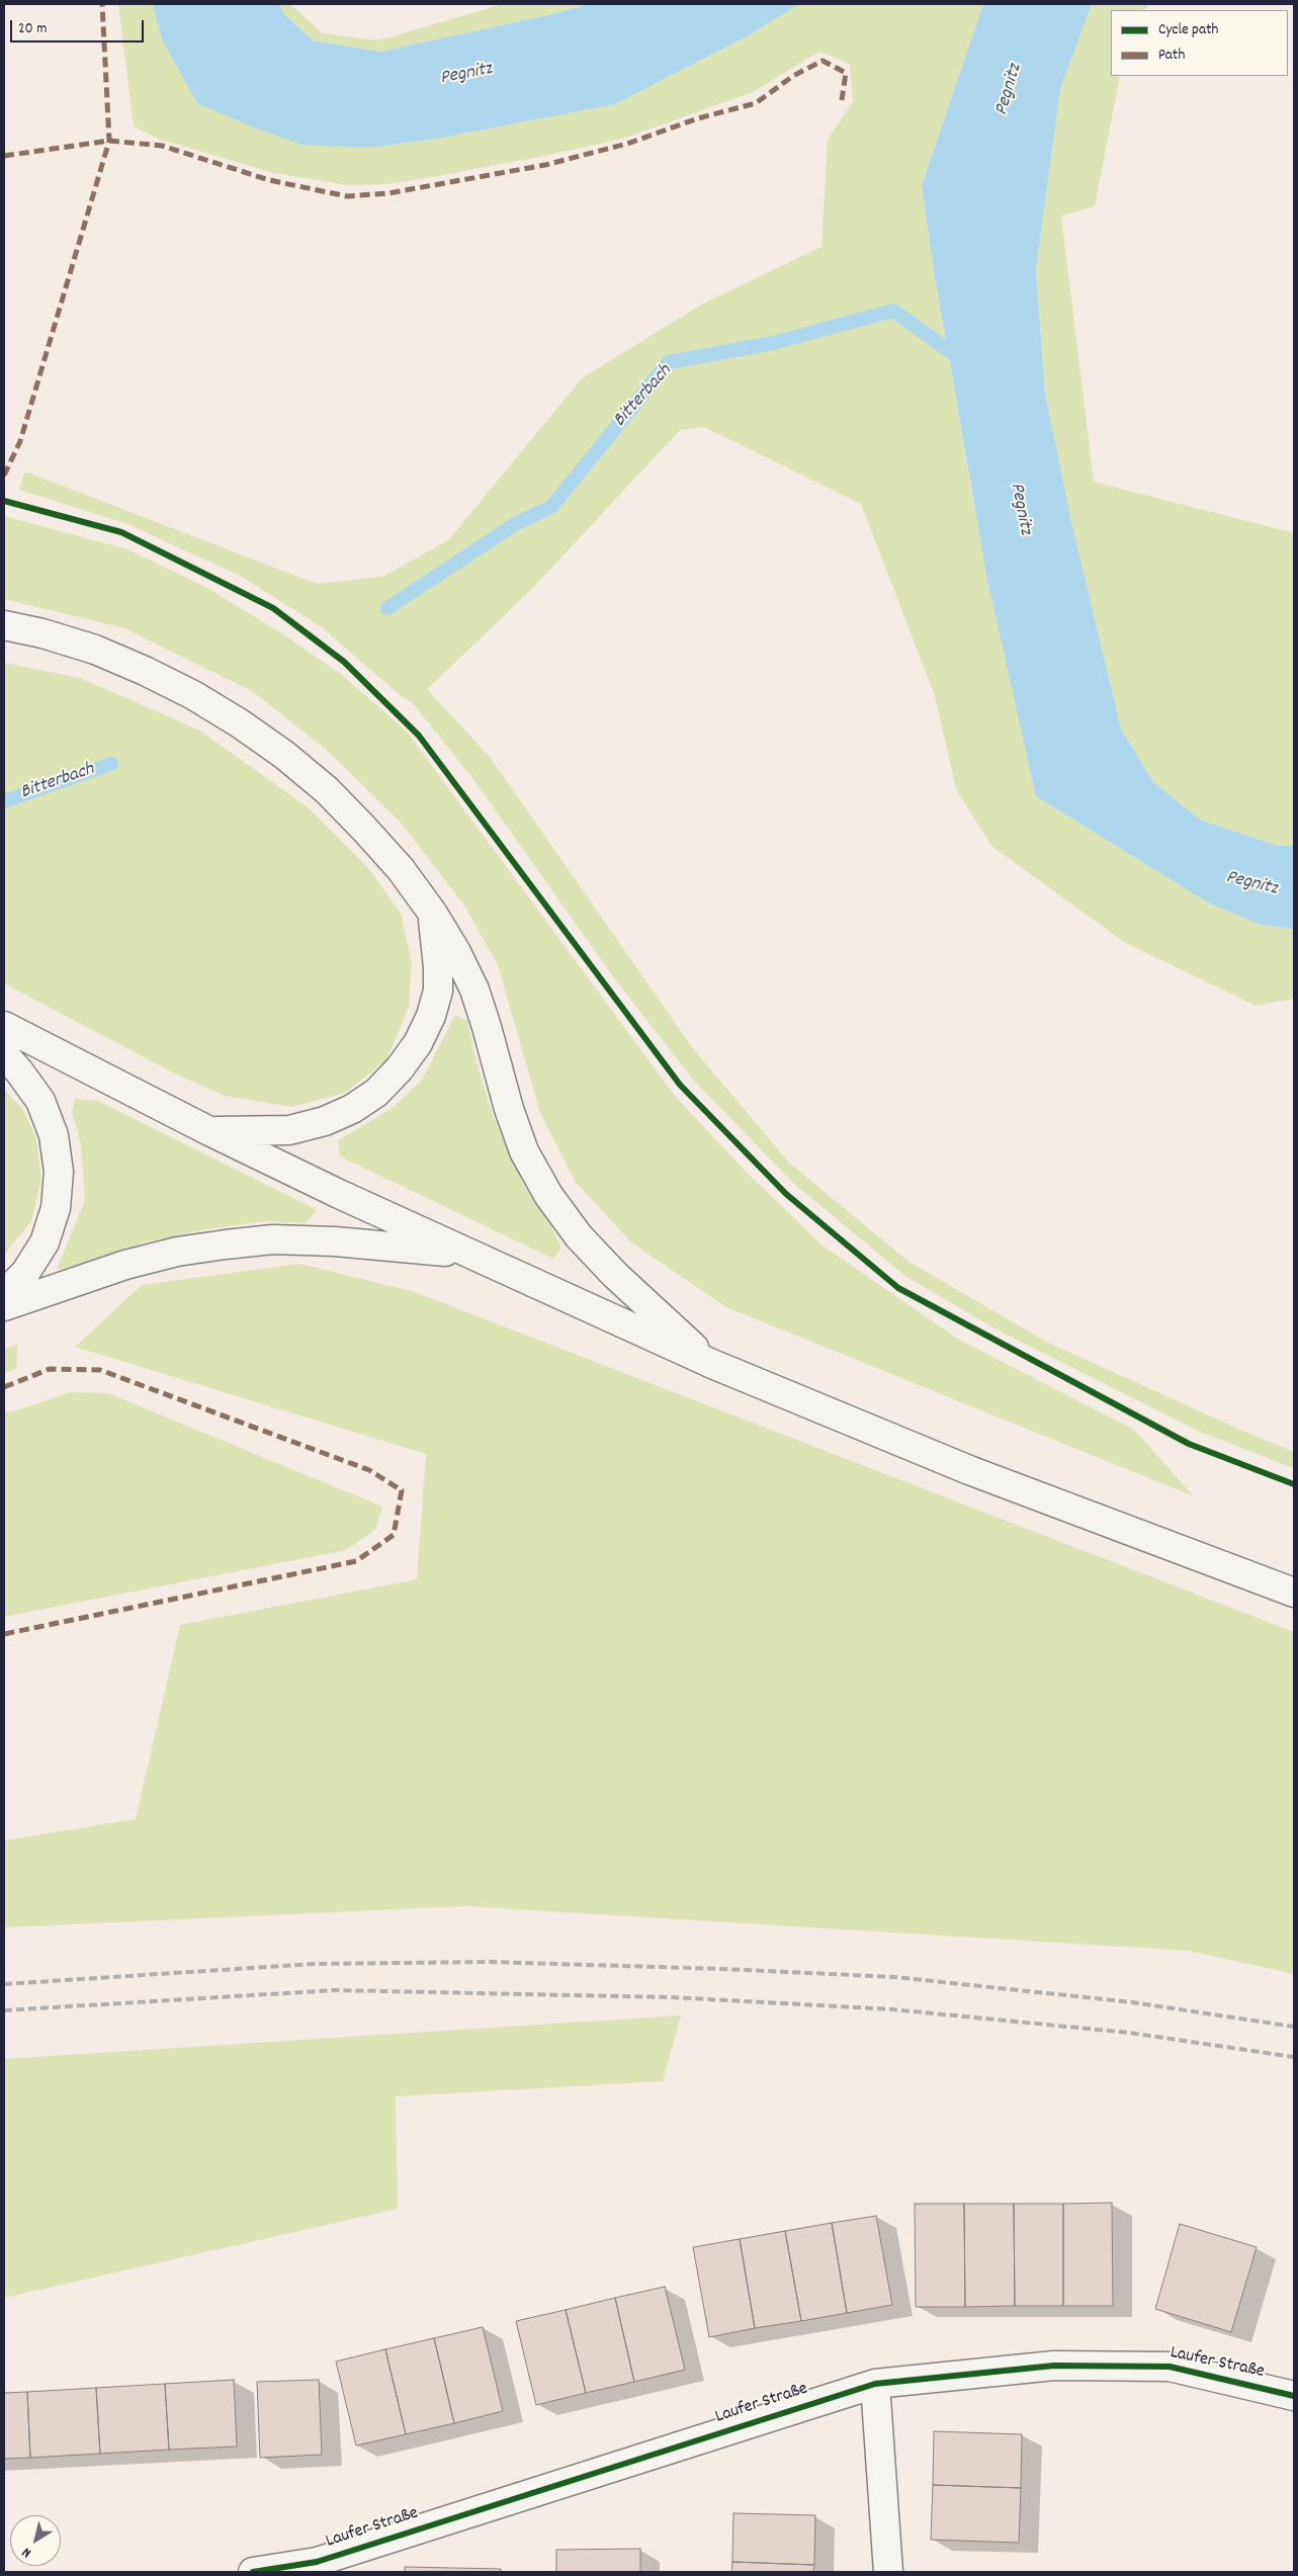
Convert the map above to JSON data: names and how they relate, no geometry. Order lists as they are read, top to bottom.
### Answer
{
  "streets": {
    "main road": ["Laufer Straße"]
  },
  "water": ["Pegnitz", "Bitterbach"],
  "legend": ["Cycle path", "Path"],
  "scale_bar": "20 m",
  "north": "bottom left"
}
